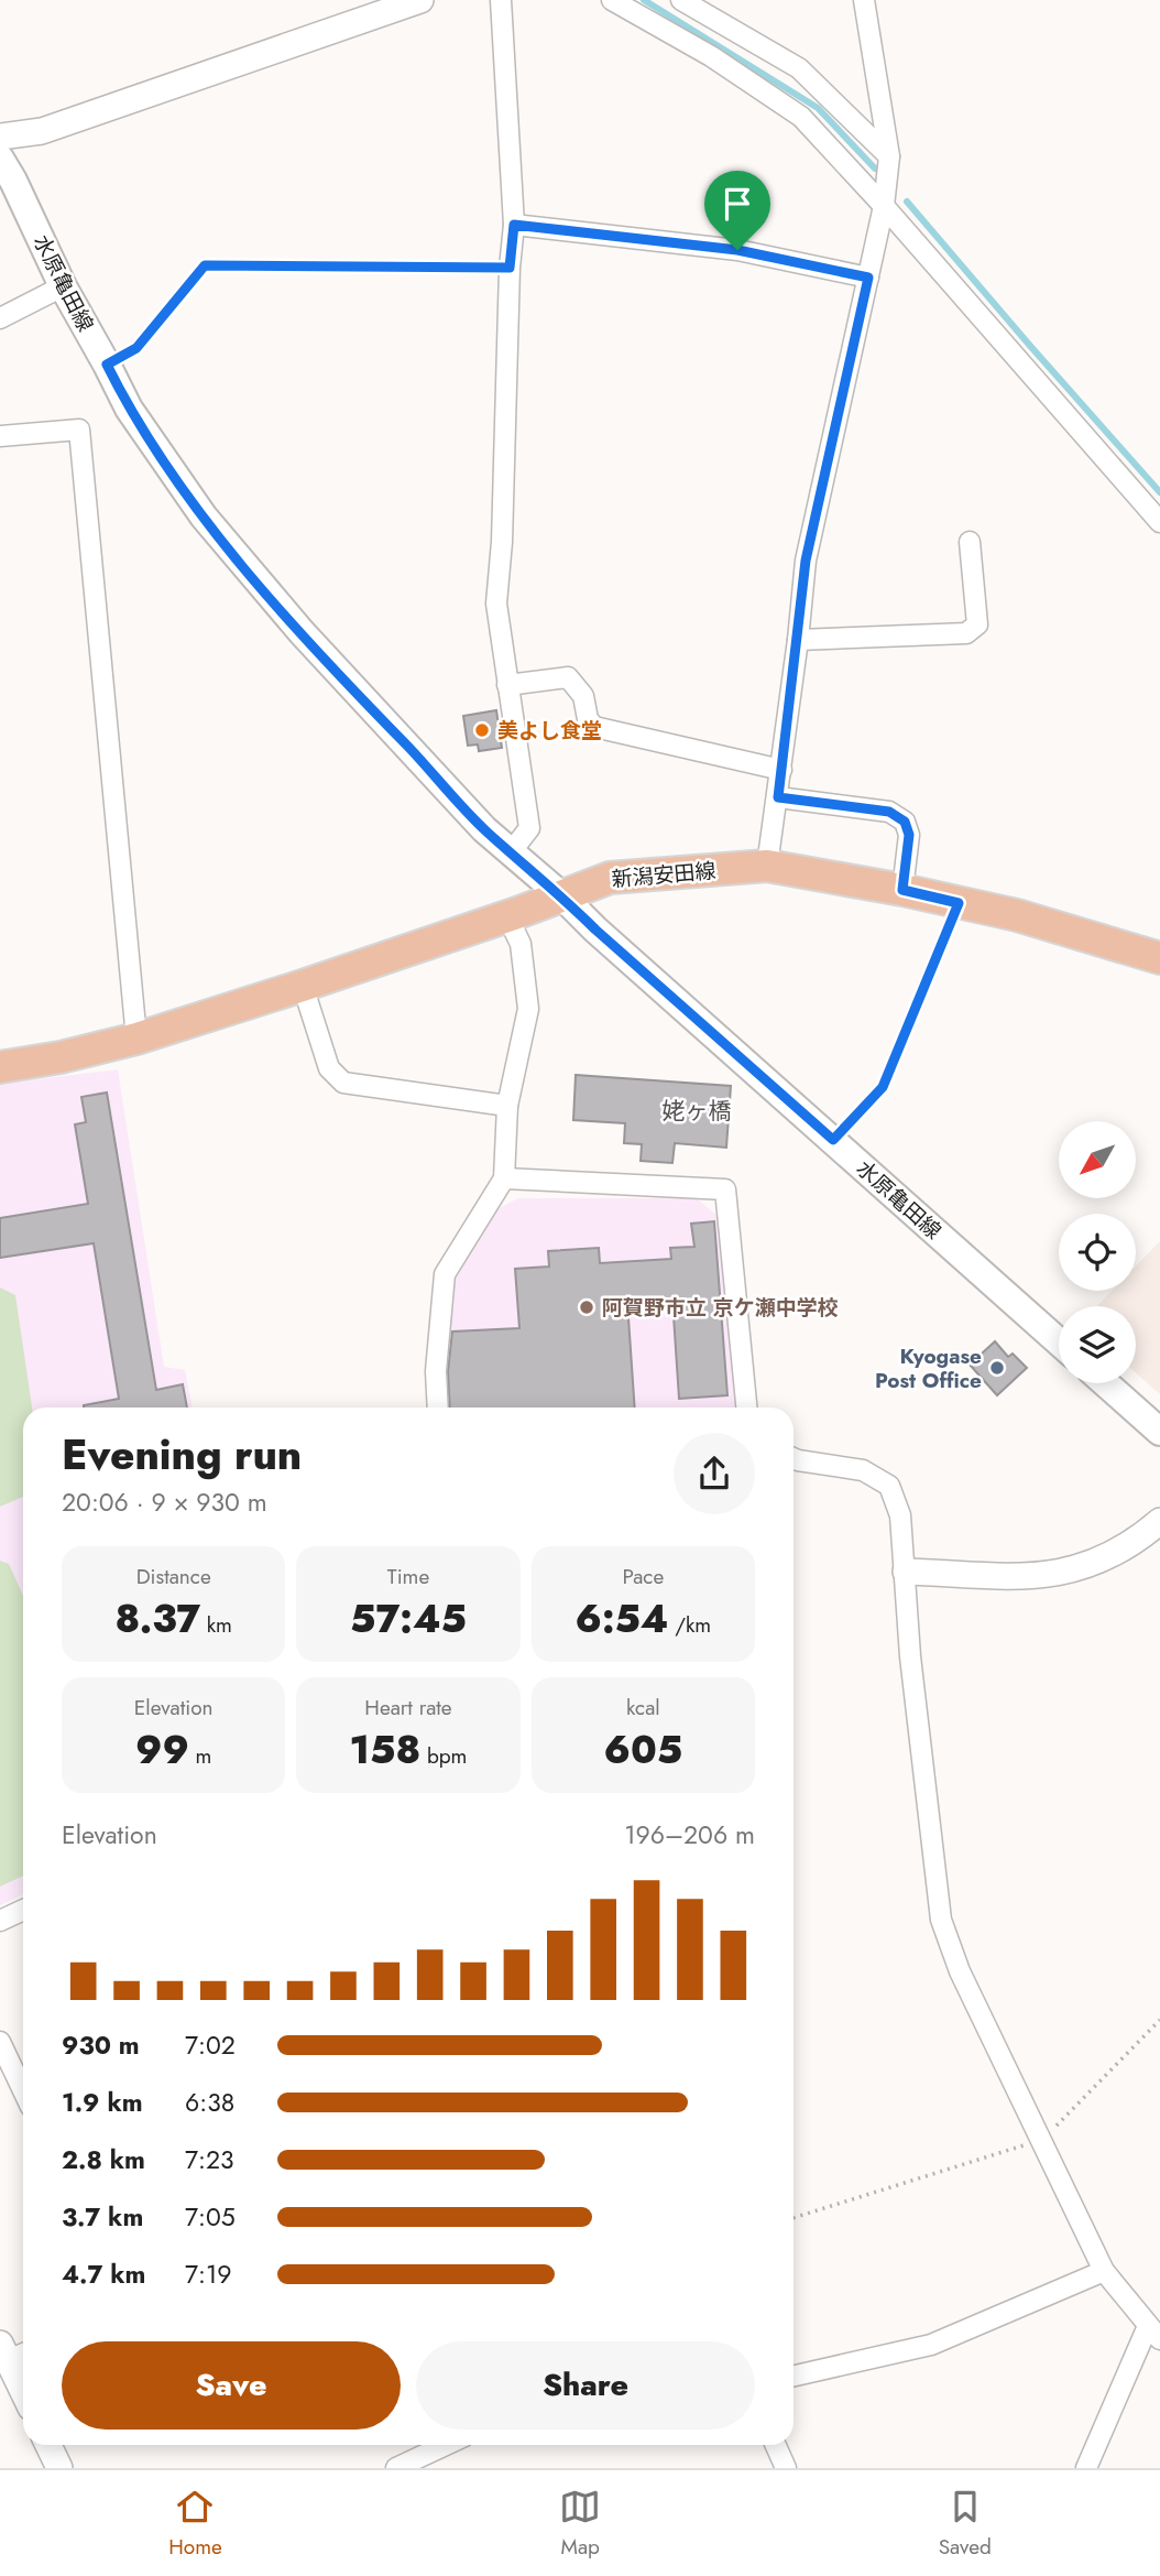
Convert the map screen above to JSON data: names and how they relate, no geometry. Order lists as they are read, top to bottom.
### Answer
{
  "streets": {
    "main road": ["水原亀田線", "新潟安田線"]
  },
  "crossings": [
    ["水原亀田線", "新潟安田線"]
  ],
  "districts": ["姥ヶ橋"],
  "places": ["美よし食堂", "阿賀野市立 京ケ瀬中学校", "Kyogase Post Office"],
  "north": "bottom left",
  "page": {
    "heading": ["Evening run", "20:06 · 9 × 930 m"],
    "stats": [
      ["Distance", "8.37 km"],
      ["Time", "57:45"],
      ["Pace", "6:54 /km"],
      ["Elevation", "99 m"],
      ["Heart rate", "158 bpm"],
      ["kcal", "605"]
    ],
    "chart": ["Elevation", "196–206 m"],
    "list": [
      {
        "name": "930 m",
        "note": "7:02"
      },
      {
        "name": "1.9 km",
        "note": "6:38"
      },
      {
        "name": "2.8 km",
        "note": "7:23"
      },
      {
        "name": "3.7 km",
        "note": "7:05"
      },
      {
        "name": "4.7 km",
        "note": "7:19"
      }
    ],
    "buttons": ["Save", "Share"],
    "tabs": ["Home", "Map", "Saved"]
  }
}
